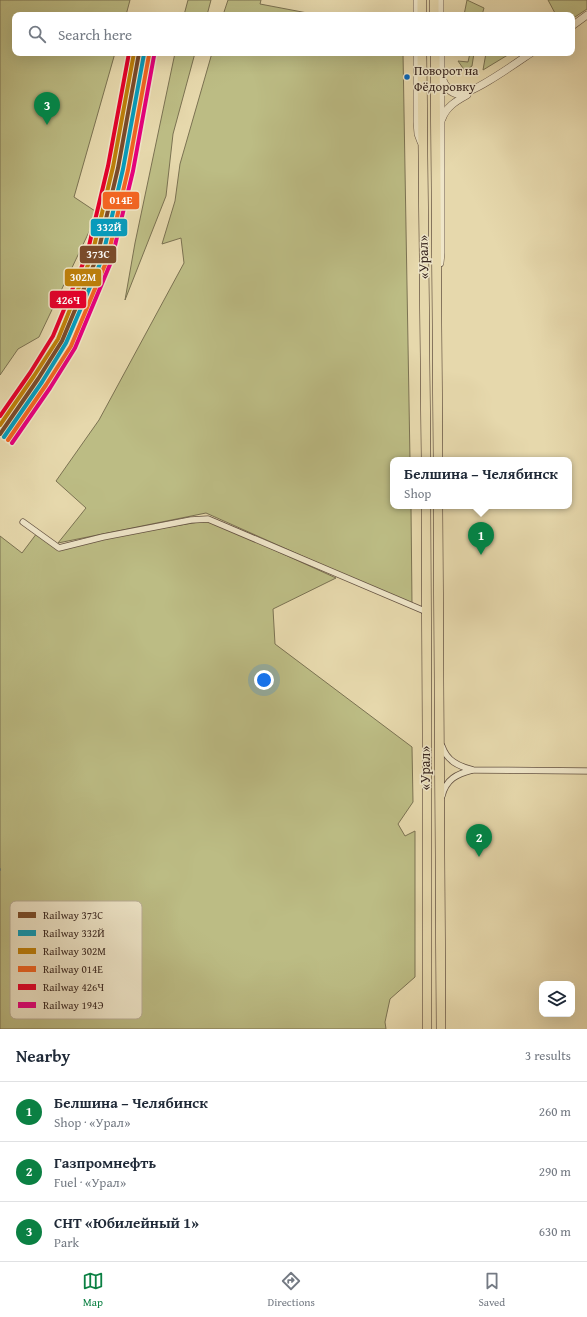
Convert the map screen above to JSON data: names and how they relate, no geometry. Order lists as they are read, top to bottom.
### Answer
{
  "streets": {
    "main road": ["«Урал»"]
  },
  "places": ["Поворот на Фёдоровку"],
  "lines": [
    "rail line 373C",
    "rail line 332Й",
    "rail line 302М",
    "rail line 014Е",
    "rail line 426Ч",
    "rail line 194Э"
  ],
  "legend": [
    "Railway 373C",
    "Railway 332Й",
    "Railway 302М",
    "Railway 014Е",
    "Railway 426Ч",
    "Railway 194Э"
  ],
  "page": {
    "search": "Search here",
    "pins": ["3", "1", "2"],
    "popup": ["Белшина – Челябинск", "Shop"],
    "heading": ["Nearby", "3 results"],
    "list": [
      {
        "mark": "1",
        "name": "Белшина – Челябинск",
        "note": "Shop · «Урал»",
        "value": "260 m"
      },
      {
        "mark": "2",
        "name": "Газпромнефть",
        "note": "Fuel · «Урал»",
        "value": "290 m"
      },
      {
        "mark": "3",
        "name": "СНТ «Юбилейный 1»",
        "note": "Park",
        "value": "630 m"
      }
    ],
    "nav": ["Map", "Directions", "Saved"]
  }
}
